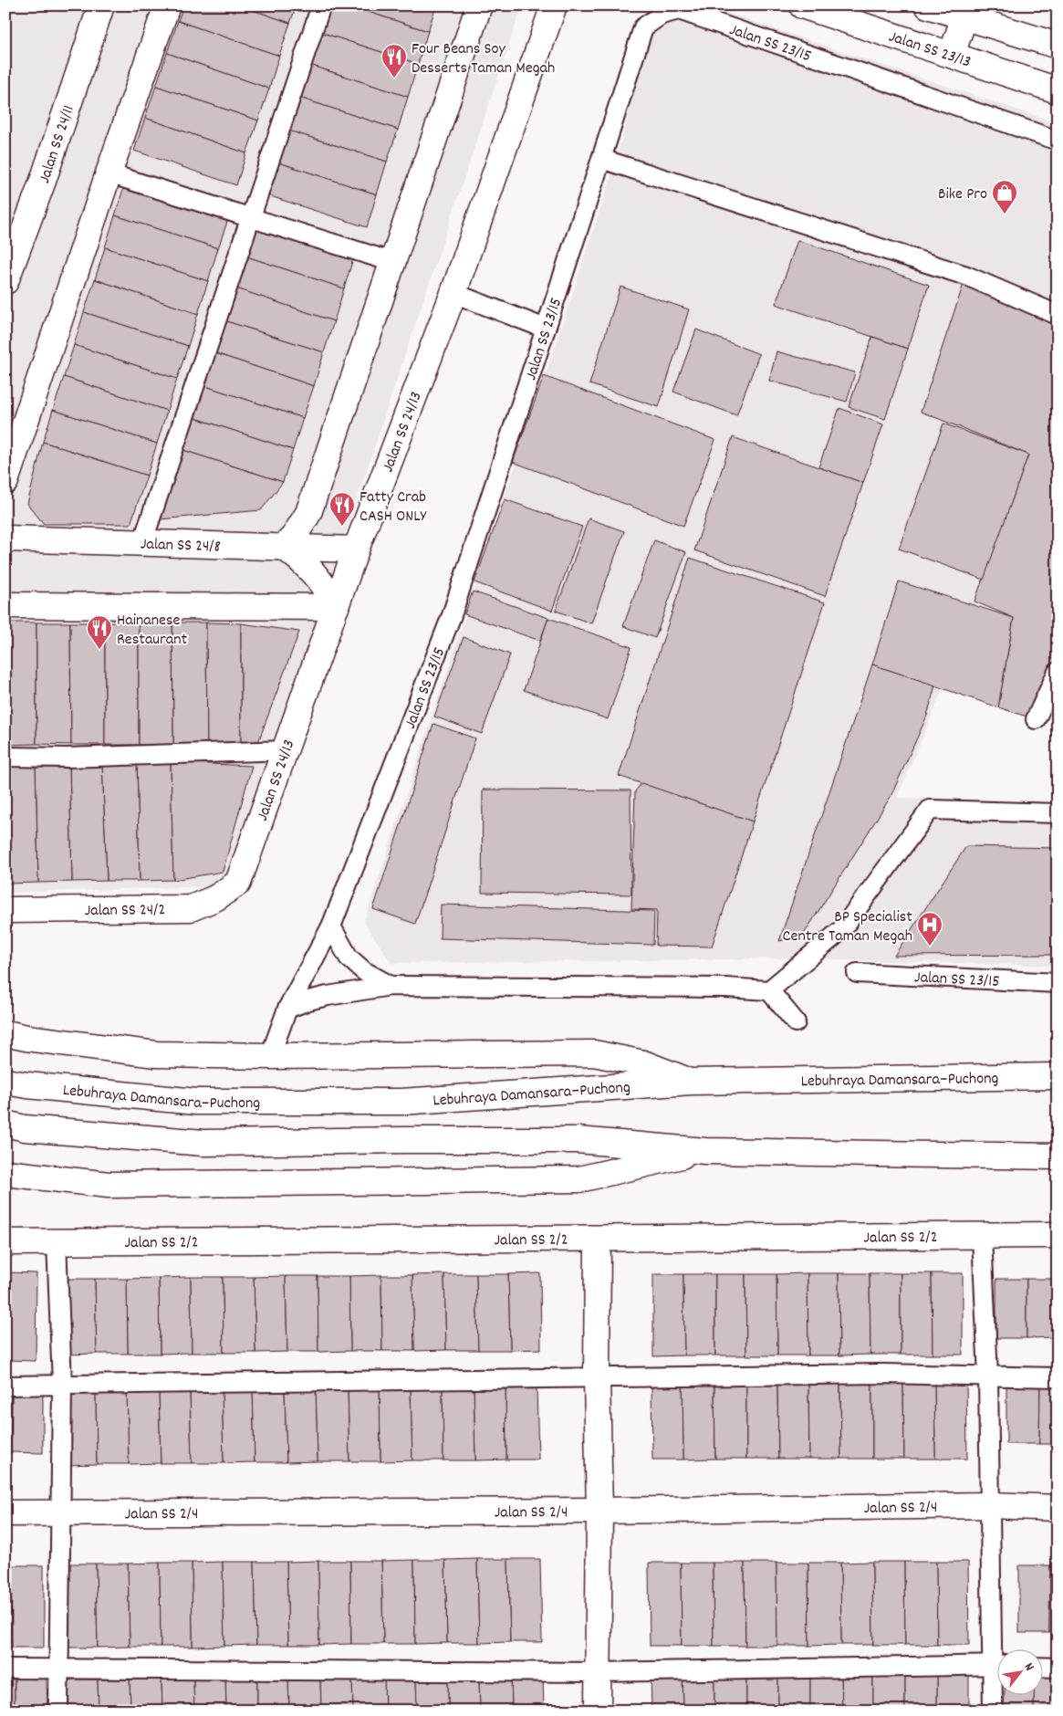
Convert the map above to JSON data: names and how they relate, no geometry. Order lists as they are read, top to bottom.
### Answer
{
  "streets": {
    "main road": [
      "Jalan SS 23/13",
      "Jalan SS 24/11",
      "Jalan SS 24/13",
      "Jalan SS 24/8",
      "Jalan SS 24/2",
      "Lebuhraya Damansara–Puchong",
      "Jalan SS 2/2",
      "Jalan SS 2/4"
    ],
    "lane": ["Jalan SS 23/15"]
  },
  "crossings": [
    ["Jalan SS 24/13", "Jalan SS 24/8"],
    ["Jalan SS 24/13", "Jalan SS 24/2"]
  ],
  "places": {
    "restaurant": ["Four Beans Soy Desserts Taman Megah", "Fatty Crab CASH ONLY", "Hainanese Restaurant"],
    "shop": ["Bike Pro"],
    "hospital": ["BP Specialist Centre Taman Megah"]
  },
  "north": "top right"
}
